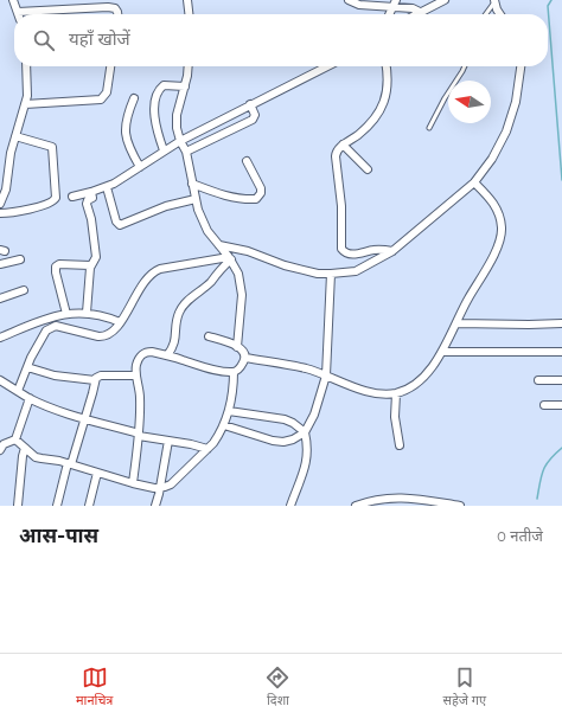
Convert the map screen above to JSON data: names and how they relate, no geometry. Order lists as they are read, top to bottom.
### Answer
{
  "north": "left",
  "page": {
    "search": "यहाँ खोजें",
    "heading": ["आस-पास", "0 नतीजे"],
    "nav": ["मानचित्र", "दिशा", "सहेजे गए"]
  }
}
